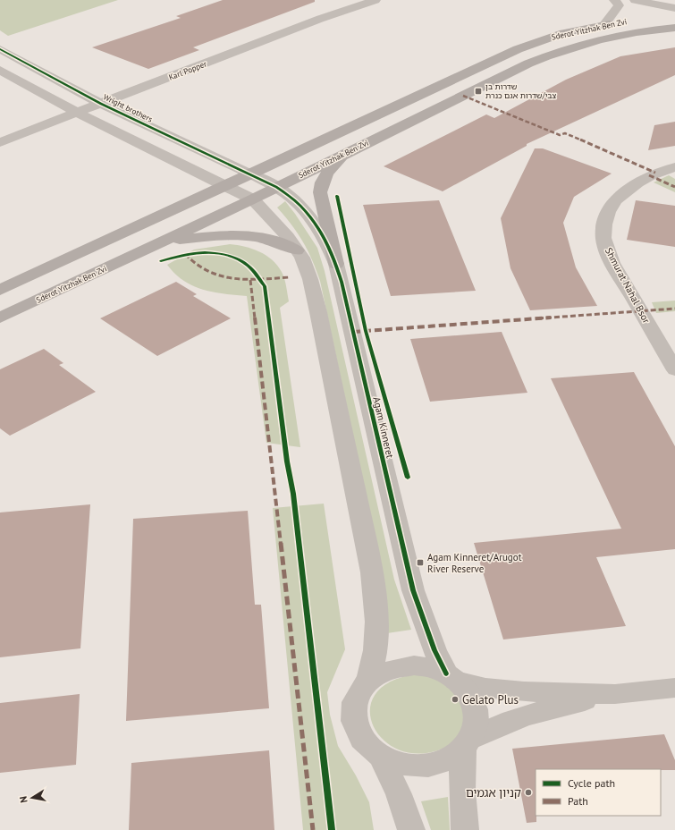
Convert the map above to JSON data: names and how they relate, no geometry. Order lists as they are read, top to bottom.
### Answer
{
  "streets": {
    "main road": ["Sderot Yitzhak Ben Zvi"],
    "street": [
      "Karl Popper",
      "Wright brothers",
      "Shmurat Nahal Bsor",
      "Agam Kinneret"
    ]
  },
  "crossings": [
    ["Sderot Yitzhak Ben Zvi", "Wright brothers"],
    ["Sderot Yitzhak Ben Zvi", "Agam Kinneret"],
    ["Karl Popper", "Wright brothers"],
    ["Wright brothers", "Agam Kinneret"]
  ],
  "places": {
    "transit": ["שדרות בן צבי/שדרות אגם כנרת", "Agam Kinneret/Arugot River Reserve"],
    "other": ["Gelato Plus", "קניון אגמים"]
  },
  "legend": ["Cycle path", "Path"],
  "north": "left"
}
